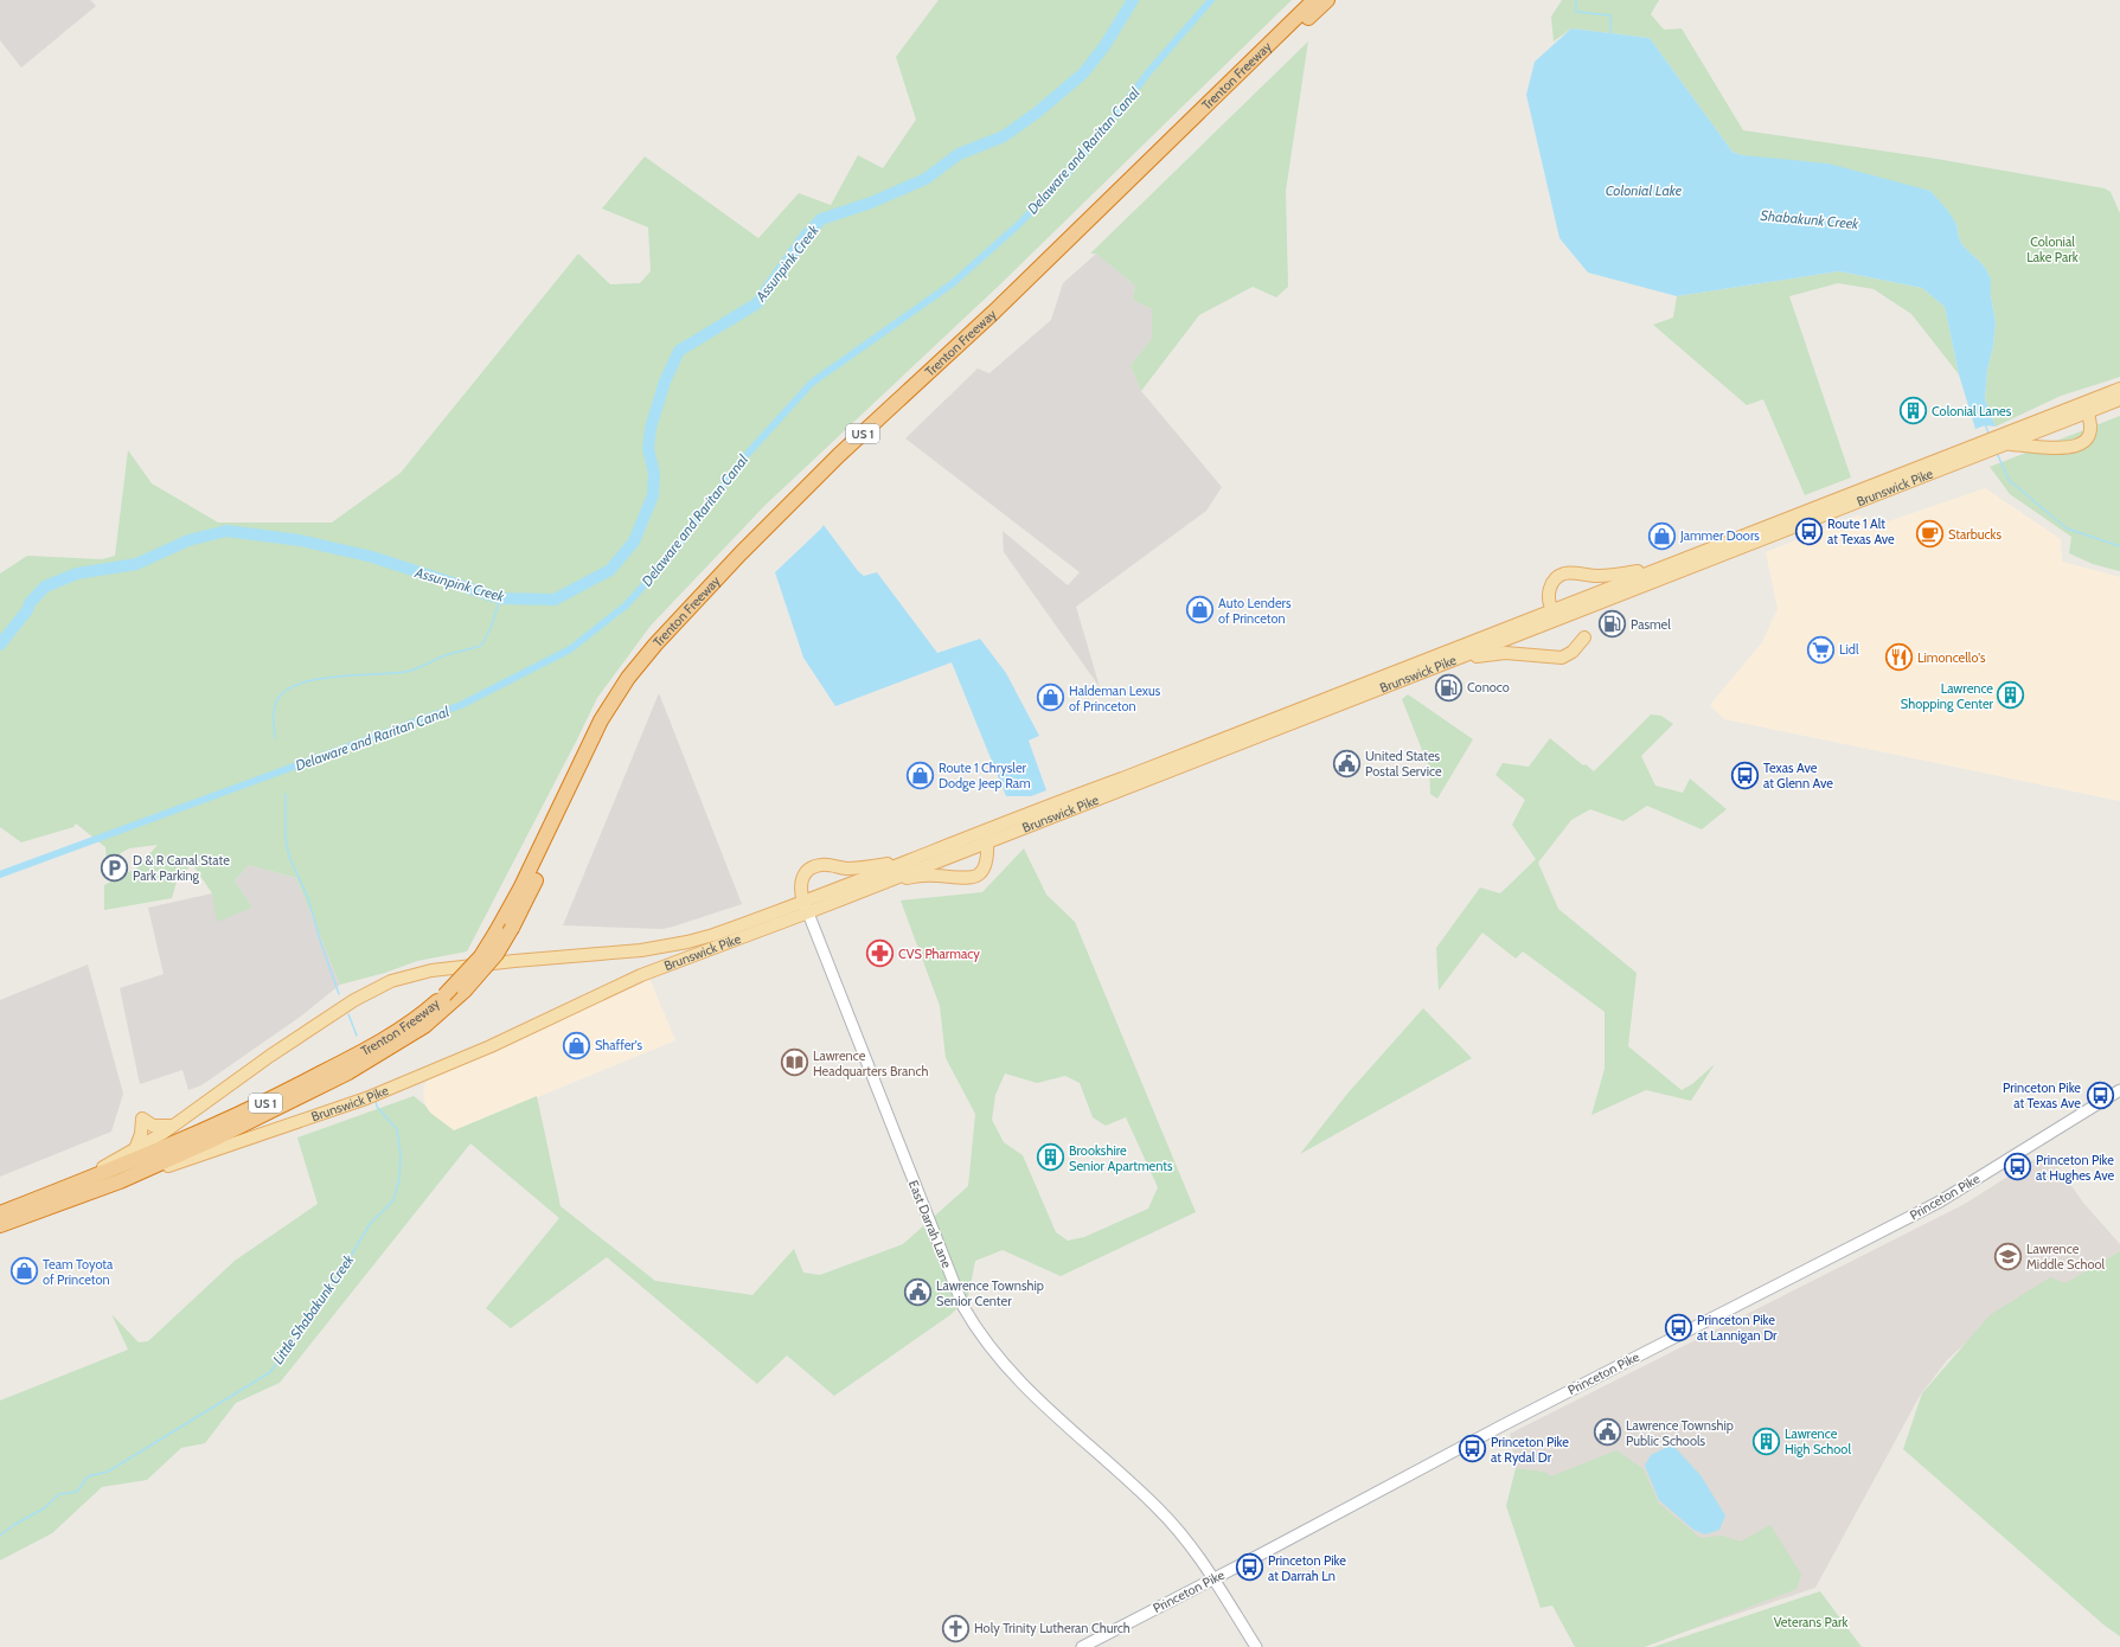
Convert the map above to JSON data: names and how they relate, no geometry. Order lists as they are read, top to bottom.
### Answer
{
  "streets": {
    "highway": ["Trenton Freeway", "US 1", "Brunswick Pike"],
    "main road": ["Princeton Pike", "East Darrah Lane"]
  },
  "crossings": [
    ["Trenton Freeway", "Brunswick Pike"],
    ["Brunswick Pike", "East Darrah Lane"],
    ["Princeton Pike", "East Darrah Lane"]
  ],
  "water": [
    "Delaware and Raritan Canal",
    "Colonial Lake",
    "Shabakunk Creek",
    "Assunpink Creek",
    "Little Shabakunk Creek"
  ],
  "parks": ["Colonial Lake Park", "Veterans Park"],
  "places": {
    "building": [
      "Colonial Lanes",
      "Lawrence Shopping Center",
      "Brookshire Senior Apartments",
      "Lawrence High School"
    ],
    "bus stop": [
      "Route 1 Alt at Texas Ave",
      "Texas Ave at Glenn Ave",
      "Princeton Pike at Texas Ave",
      "Princeton Pike at Hughes Ave",
      "Princeton Pike at Lannigan Dr",
      "Princeton Pike at Rydal Dr",
      "Princeton Pike at Darrah Ln"
    ],
    "cafe": ["Starbucks"],
    "shop": [
      "Jammer Doors",
      "Auto Lenders of Princeton",
      "Haldeman Lexus of Princeton",
      "Route 1 Chrysler Dodge Jeep Ram",
      "Shaffer's",
      "Team Toyota of Princeton"
    ],
    "fuel station": ["Pasmel", "Conoco"],
    "supermarket": ["Lidl"],
    "restaurant": ["Limoncello's"],
    "public building": ["United States Postal Service", "Lawrence Township Senior Center", "Lawrence Township Public Schools"],
    "parking": ["D & R Canal State Park Parking"],
    "pharmacy": ["CVS Pharmacy"],
    "library": ["Lawrence Headquarters Branch"],
    "school or university": ["Lawrence Middle School"],
    "church": ["Holy Trinity Lutheran Church"]
  }
}
